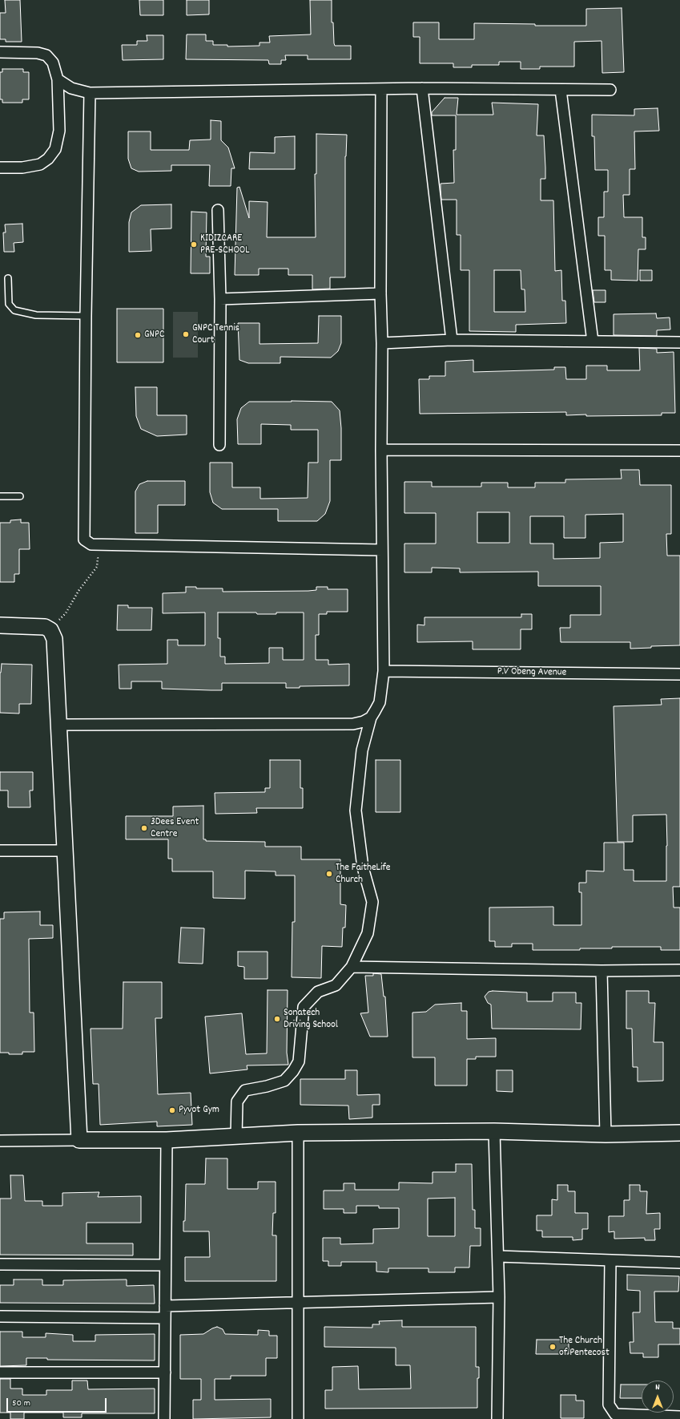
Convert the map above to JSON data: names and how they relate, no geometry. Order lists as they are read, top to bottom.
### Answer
{
  "streets": {
    "street": ["P.V Obeng Avenue"]
  },
  "places": [
    "KIDIZCARE PRE-SCHOOL",
    "GNPC Tennis Court",
    "GNPC",
    "3Dees Event Centre",
    "The FaitheLife Church",
    "Sonatech Driving School",
    "Pyvot Gym",
    "The Church of Pentecost"
  ],
  "scale_bar": "50 m",
  "north": "top"
}
